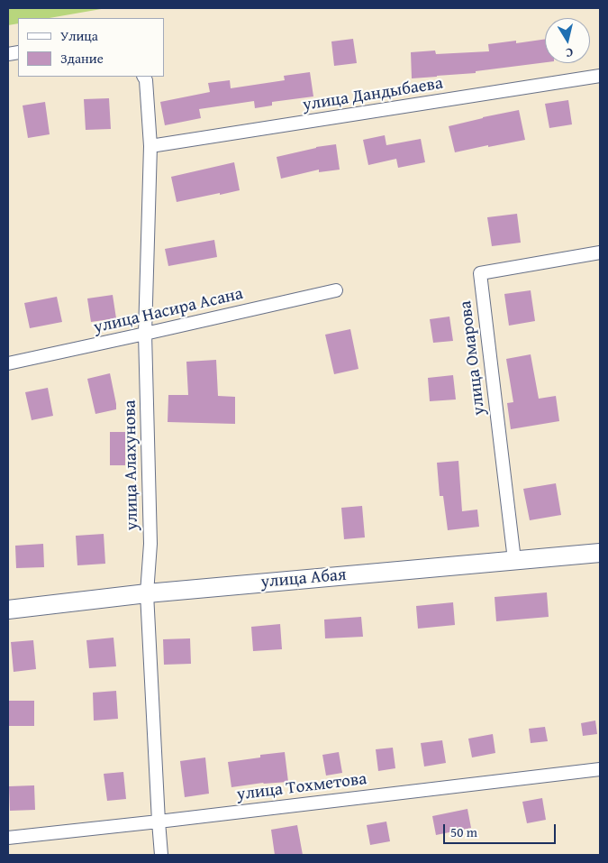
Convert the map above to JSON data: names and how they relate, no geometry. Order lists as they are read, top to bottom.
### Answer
{
  "streets": {
    "street": [
      "улица Дандыбаева",
      "улица Насира Асана",
      "улица Омарова",
      "улица Алахунова",
      "улица Абая",
      "улица Тохметова"
    ]
  },
  "crossings": [
    ["улица Дандыбаева", "улица Алахунова"],
    ["улица Насира Асана", "улица Алахунова"],
    ["улица Омарова", "улица Абая"],
    ["улица Алахунова", "улица Абая"],
    ["улица Алахунова", "улица Тохметова"]
  ],
  "legend": ["Улица", "Здание"],
  "scale_bar": "50 m",
  "north": "bottom"
}
